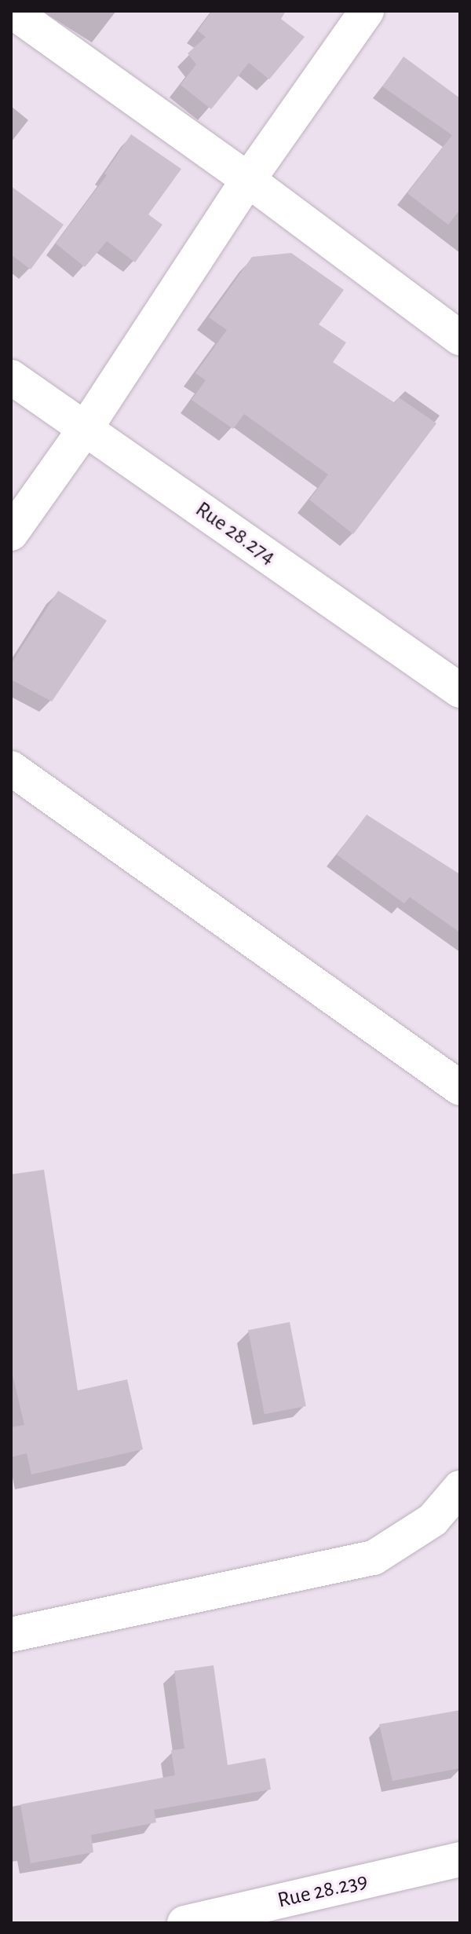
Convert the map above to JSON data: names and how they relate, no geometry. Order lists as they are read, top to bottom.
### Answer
{
  "streets": {
    "street": ["Rue 28.274", "Rue 28.239"]
  }
}
